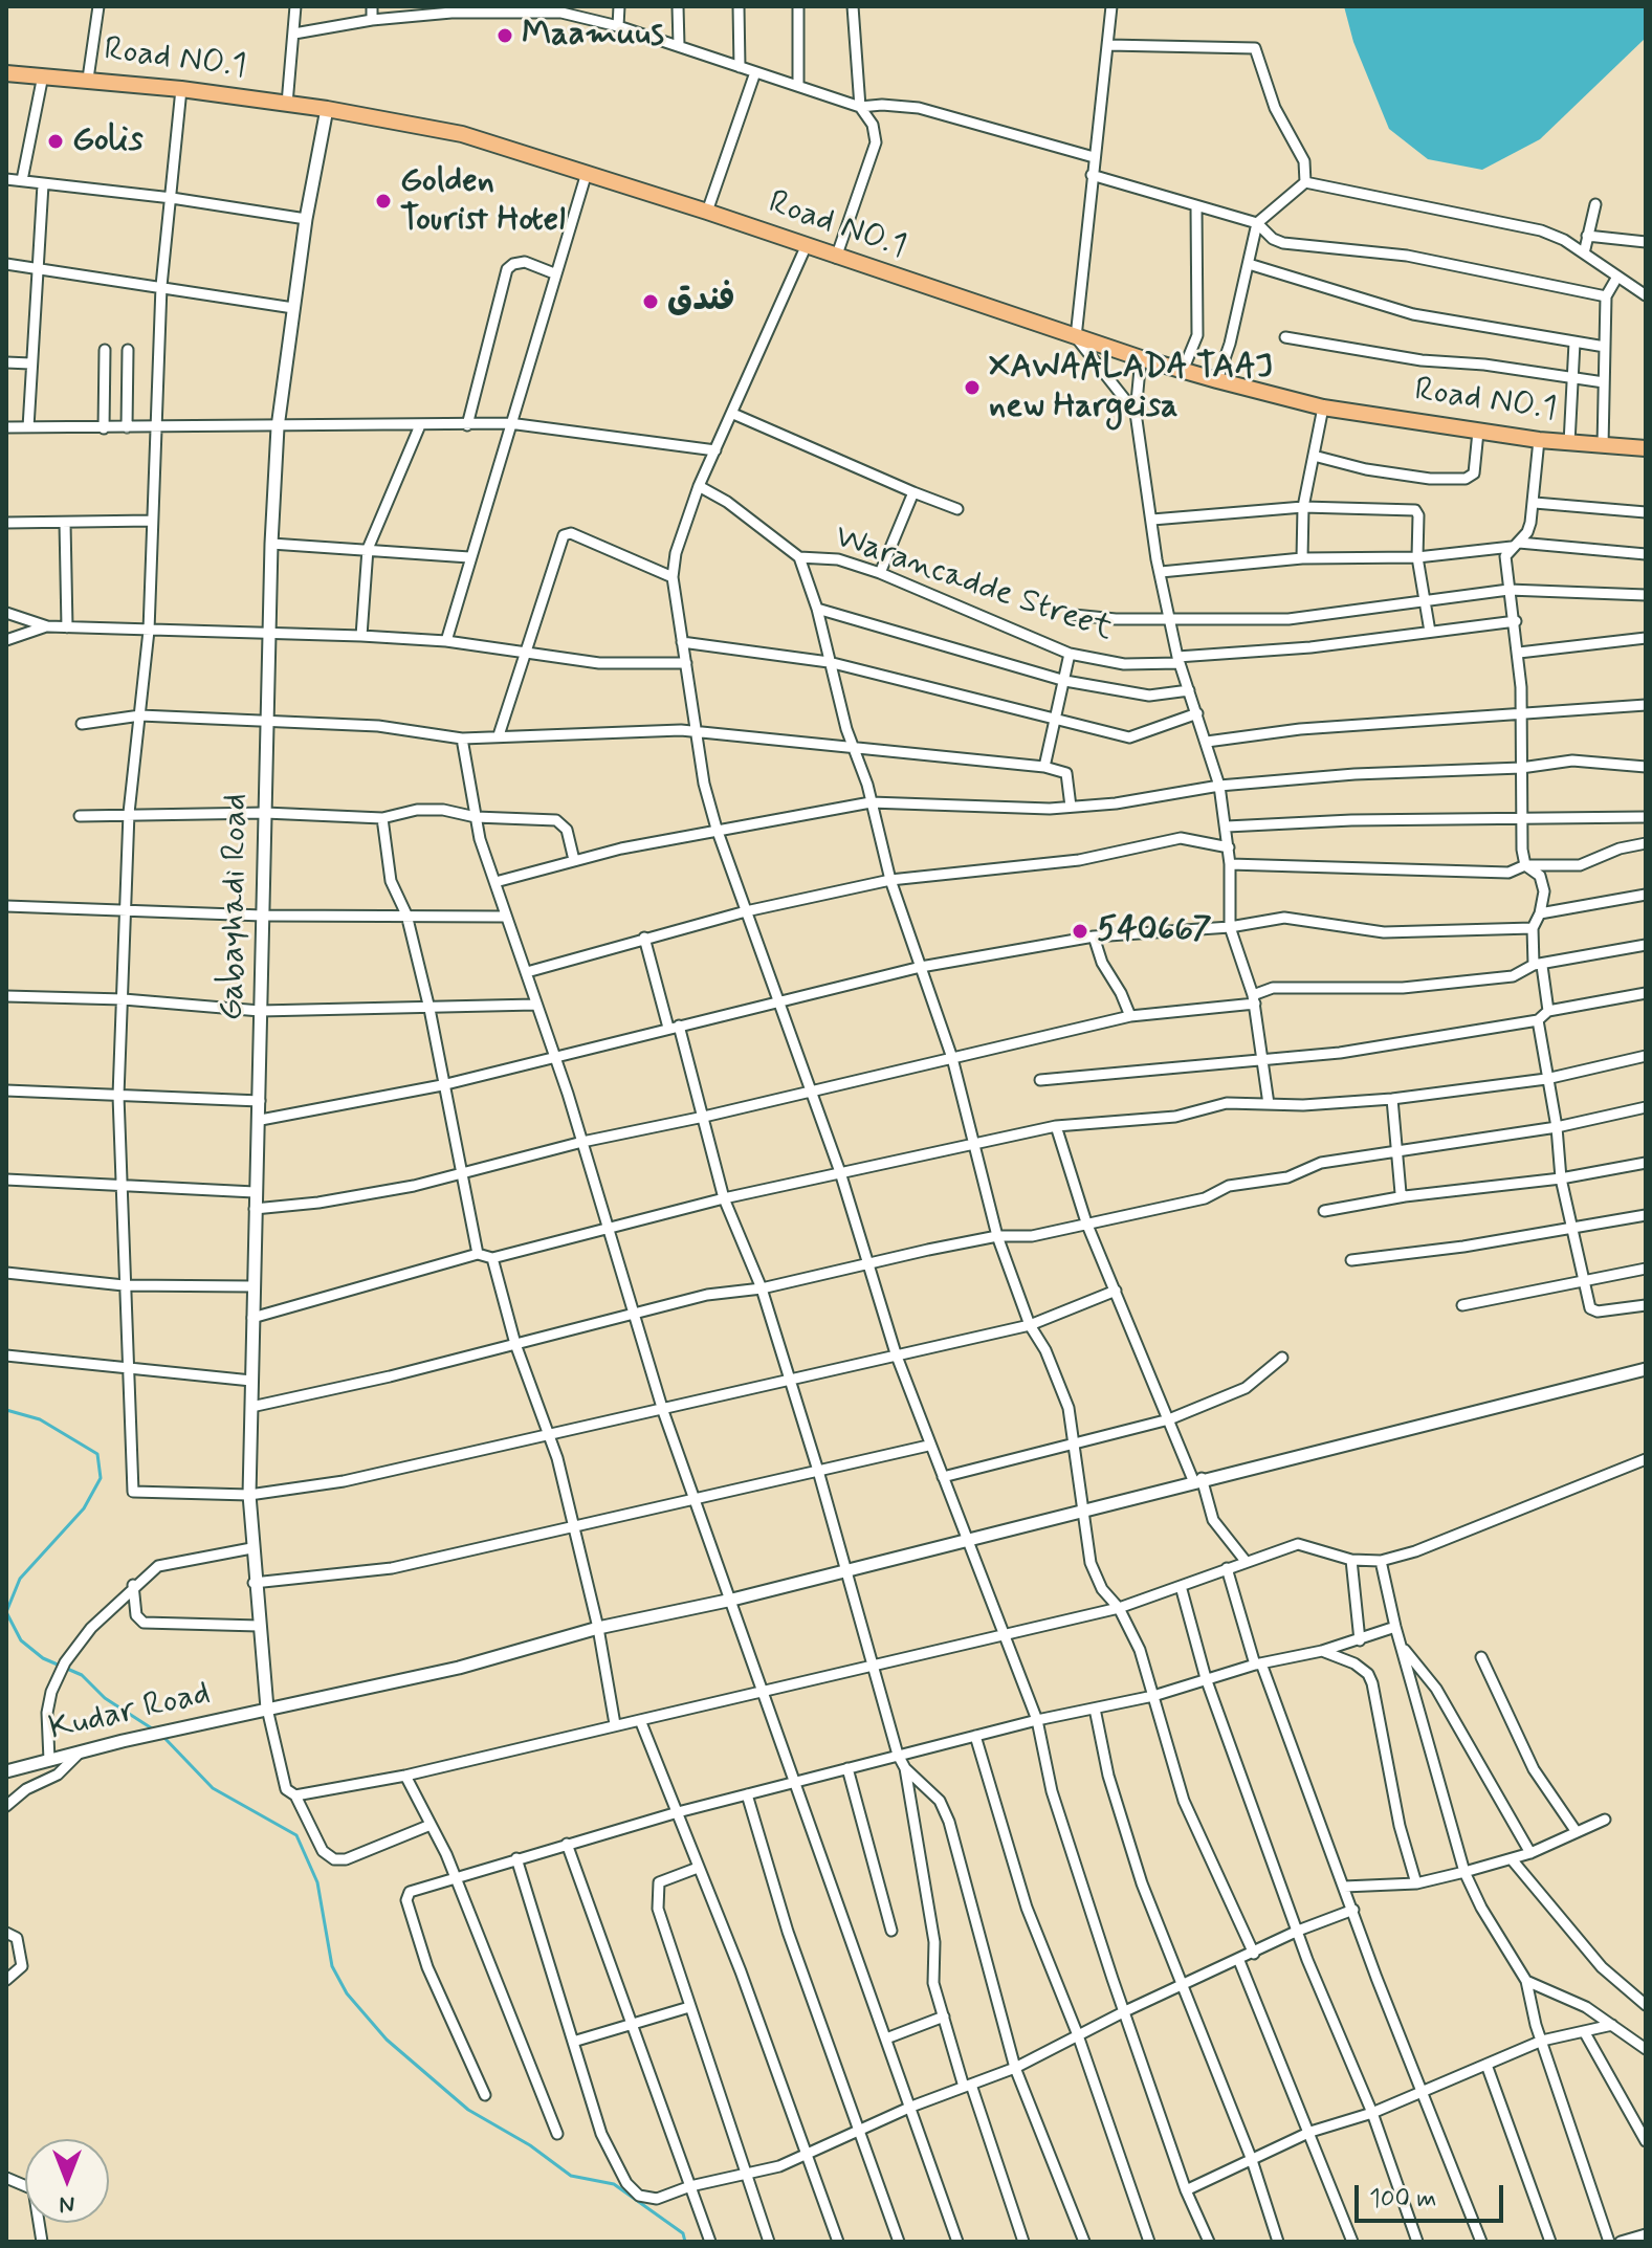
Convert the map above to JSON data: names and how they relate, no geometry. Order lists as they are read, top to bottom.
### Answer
{
  "streets": {
    "highway": ["Road NO.1"],
    "street": ["Warancadde Street", "Gabayhadi Road", "Kudar Road"]
  },
  "crossings": [
    ["Road NO.1", "Gabayhadi Road"],
    ["Gabayhadi Road", "Kudar Road"]
  ],
  "places": [
    "Maamuus",
    "Golis",
    "Golden Tourist Hotel",
    "فندق",
    "XAWAALADA TAAJ new Hargeisa",
    "540667"
  ],
  "scale_bar": "100 m",
  "north": "bottom"
}
